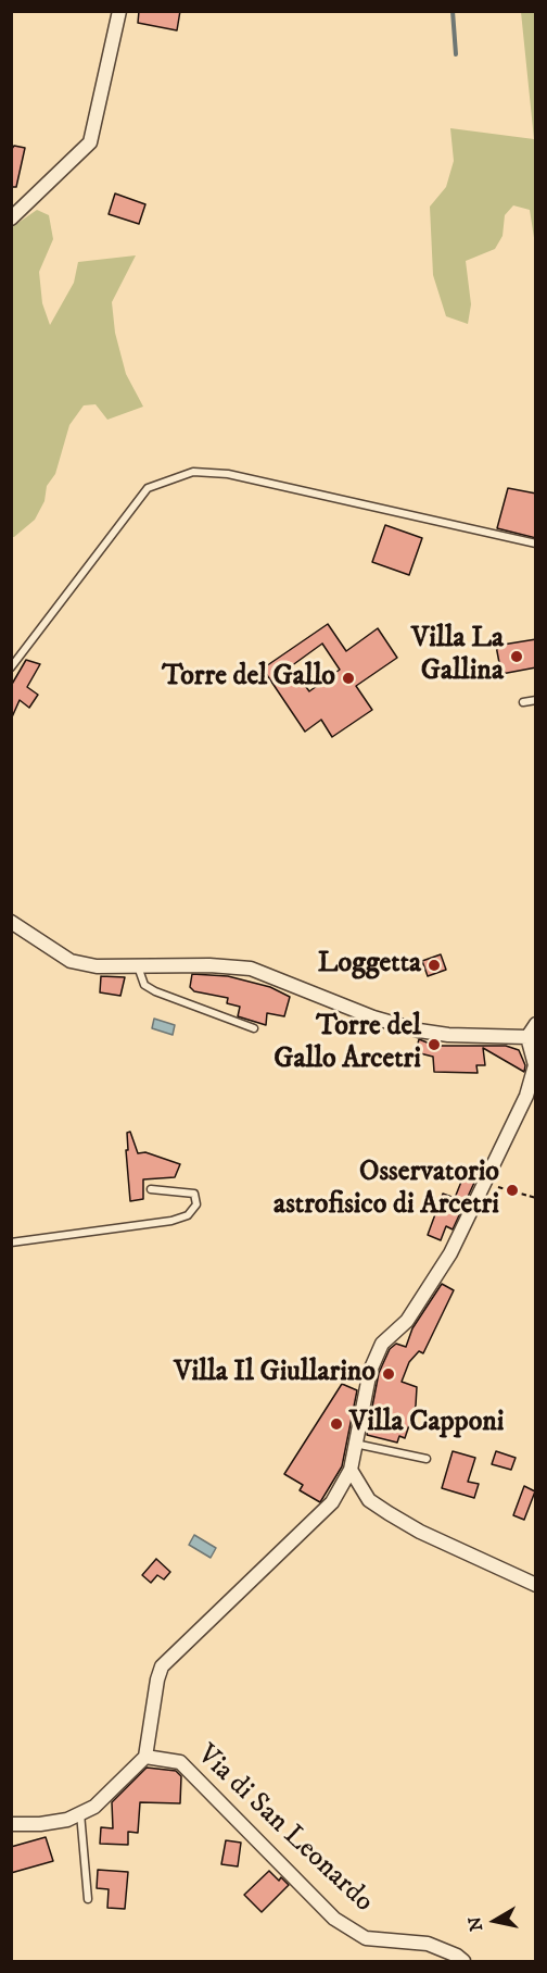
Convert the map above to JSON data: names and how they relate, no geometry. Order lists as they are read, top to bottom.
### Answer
{
  "streets": {
    "street": ["Via di San Leonardo"]
  },
  "places": [
    "Villa La Gallina",
    "Torre del Gallo",
    "Loggetta",
    "Torre del Gallo Arcetri",
    "Osservatorio astrofisico di Arcetri",
    "Villa Il Giullarino",
    "Villa Capponi"
  ],
  "north": "left"
}
